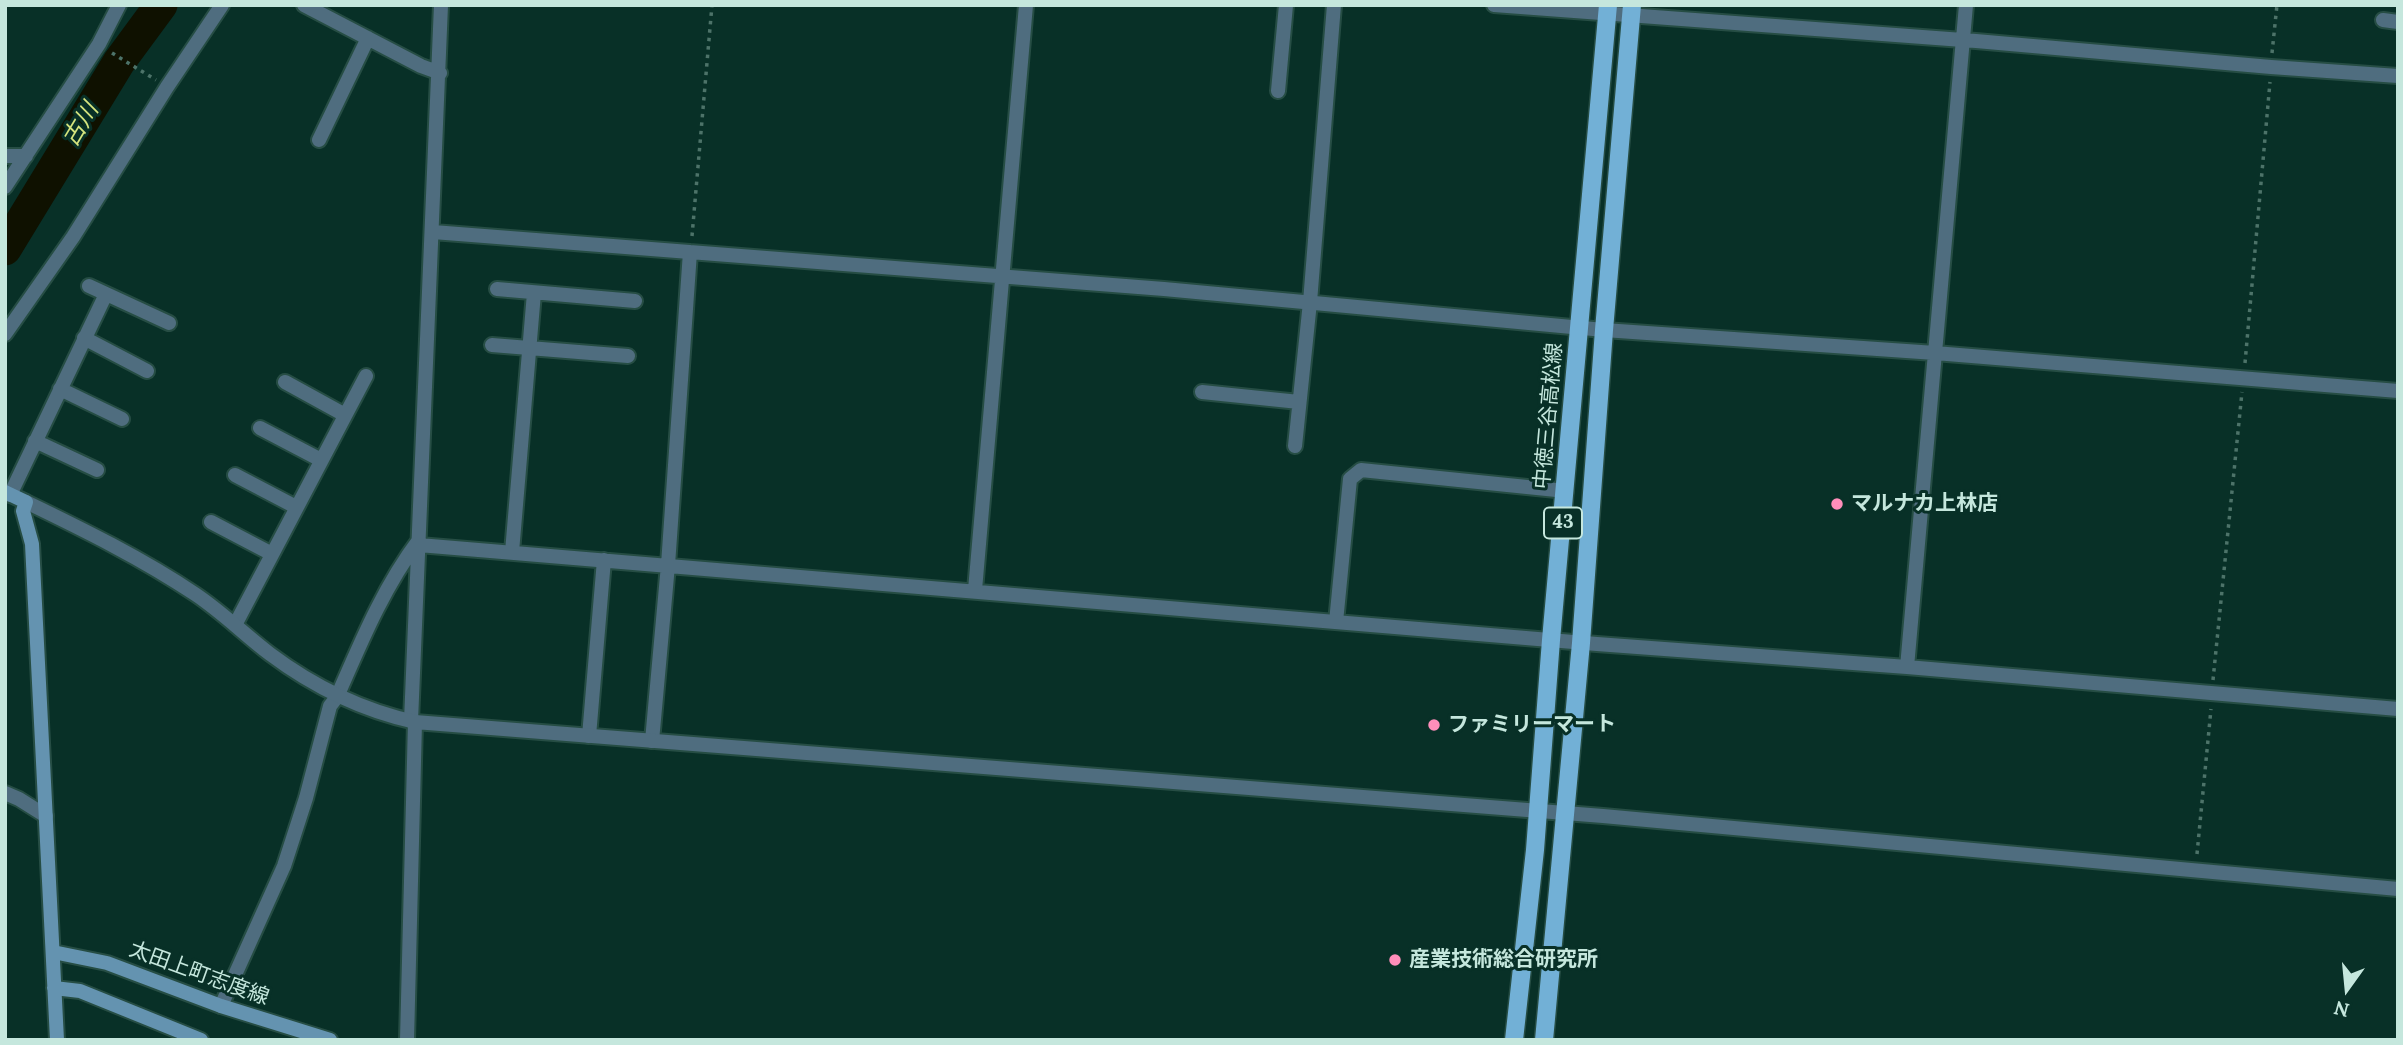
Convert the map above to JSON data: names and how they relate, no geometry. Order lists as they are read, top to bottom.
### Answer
{
  "streets": {
    "main road": ["中徳三谷高松線", "43", "太田上町志度線"]
  },
  "water": ["古川"],
  "places": ["マルナカ上林店", "ファミリーマート", "産業技術総合研究所"],
  "north": "bottom"
}
